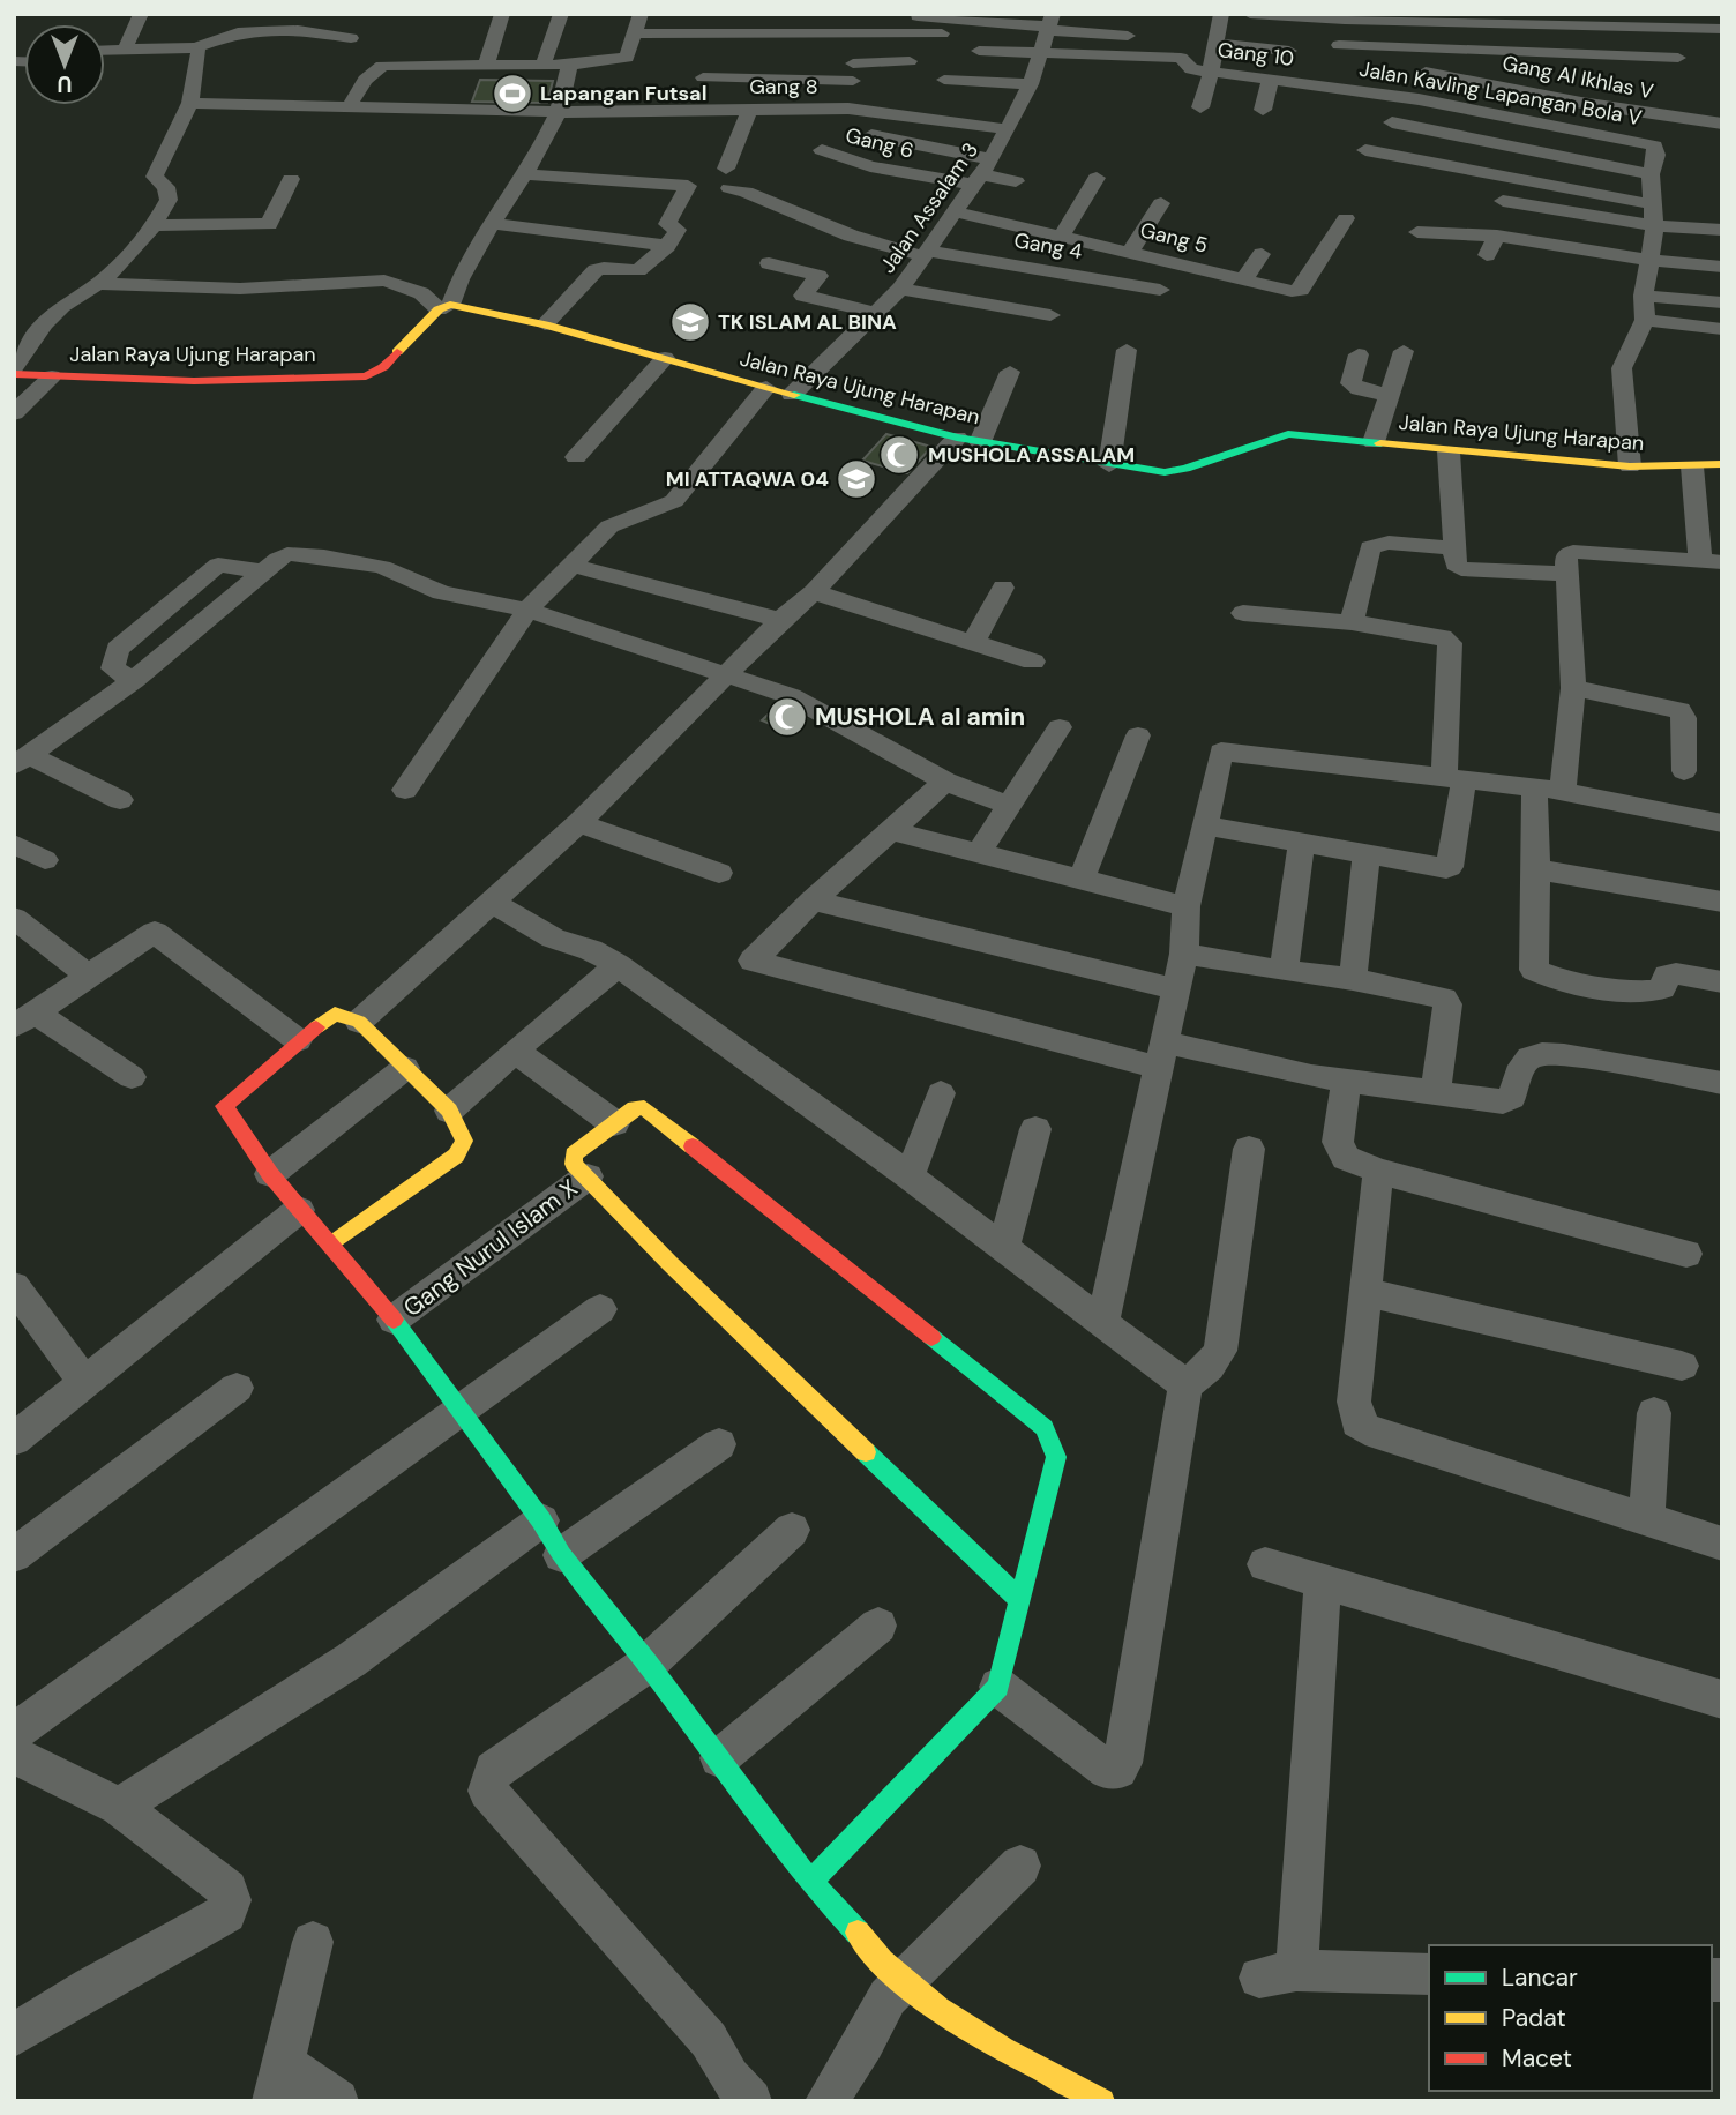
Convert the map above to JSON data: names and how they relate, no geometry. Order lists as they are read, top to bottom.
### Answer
{
  "streets": {
    "street": [
      "Gang 10",
      "Gang Al Ikhlas V",
      "Gang 8",
      "Jalan Kavling Lapangan Bola V",
      "Gang 6",
      "Jalan Assalam 3",
      "Gang 5",
      "Gang 4",
      "Jalan Raya Ujung Harapan",
      "Gang Nurul Islam X"
    ]
  },
  "crossings": [
    ["Gang 10", "Jalan Kavling Lapangan Bola V"],
    ["Gang 10", "Jalan Assalam 3"],
    ["Gang 8", "Jalan Assalam 3"],
    ["Gang 6", "Jalan Assalam 3"],
    ["Jalan Assalam 3", "Gang 5"],
    ["Jalan Assalam 3", "Gang 4"],
    ["Jalan Assalam 3", "Jalan Raya Ujung Harapan"]
  ],
  "places": {
    "sports": ["Lapangan Futsal"],
    "school or university": ["TK ISLAM AL BINA", "MI ATTAQWA 04"],
    "mosque": ["MUSHOLA ASSALAM", "MUSHOLA al amin"]
  },
  "legend": ["Lancar", "Padat", "Macet"],
  "north": "bottom"
}
